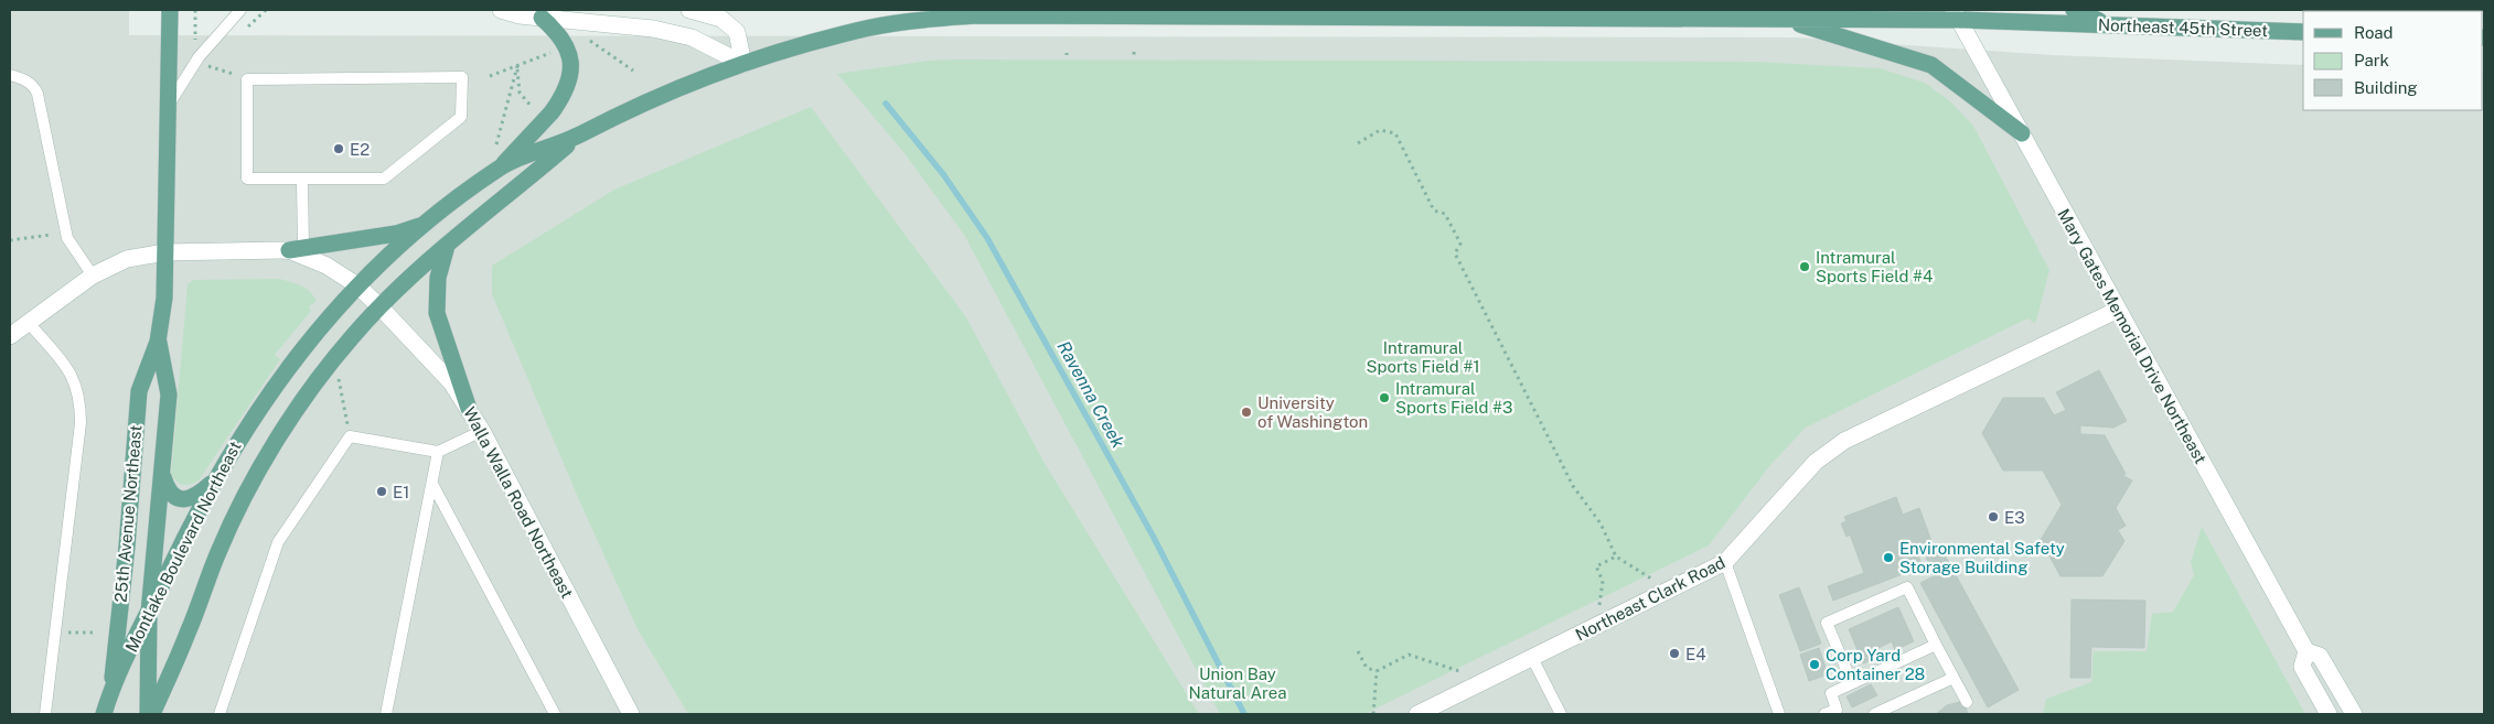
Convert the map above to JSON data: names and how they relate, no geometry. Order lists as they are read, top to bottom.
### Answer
{
  "streets": {
    "main road": ["Northeast 45th Street", "25th Avenue Northeast", "Montlake Boulevard Northeast"],
    "street": ["Mary Gates Memorial Drive Northeast", "Walla Walla Road Northeast", "Northeast Clark Road"]
  },
  "crossings": [
    ["Northeast 45th Street", "Mary Gates Memorial Drive Northeast"],
    ["Northeast 45th Street", "Montlake Boulevard Northeast"],
    ["Mary Gates Memorial Drive Northeast", "Northeast Clark Road"],
    ["Walla Walla Road Northeast", "Montlake Boulevard Northeast"],
    ["25th Avenue Northeast", "Montlake Boulevard Northeast"]
  ],
  "water": ["Ravenna Creek"],
  "parks": ["Intramural Sports Field #1", "Union Bay Natural Area"],
  "places": [
    "E2",
    "Intramural Sports Field #4",
    "Intramural Sports Field #3",
    "University of Washington",
    "E1",
    "E3",
    "Environmental Safety Storage Building",
    "E4",
    "Corp Yard Container 28"
  ],
  "legend": ["Road", "Park", "Building"]
}
